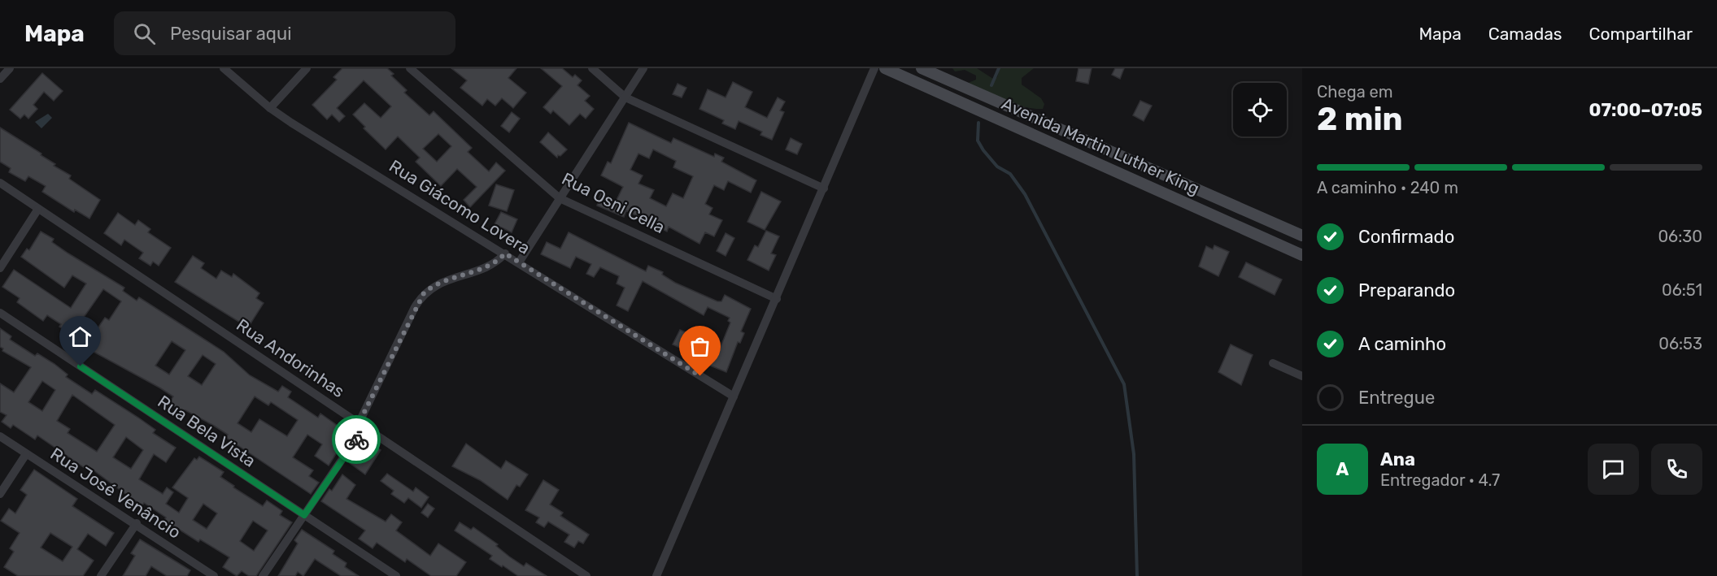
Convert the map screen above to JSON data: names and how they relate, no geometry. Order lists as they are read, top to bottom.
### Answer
{
  "streets": {
    "main road": ["Avenida Martin Luther King"],
    "street": [
      "Rua Osni Cella",
      "Rua Giácomo Lovera",
      "Rua Andorinhas",
      "Rua Bela Vista",
      "Rua José Venâncio"
    ]
  },
  "page": {
    "header": "Mapa",
    "search": "Pesquisar aqui",
    "nav": ["Mapa", "Camadas", "Compartilhar"],
    "heading": ["2 min", "Chega em", "07:00–07:05"],
    "panel": ["Ana", "Entregador · 4.7"],
    "bar": "A caminho · 240 m",
    "list": [
      ["Confirmado", "06:30"],
      ["Preparando", "06:51"],
      ["A caminho", "06:53"],
      "Entregue"
    ],
    "round": "A"
  }
}
